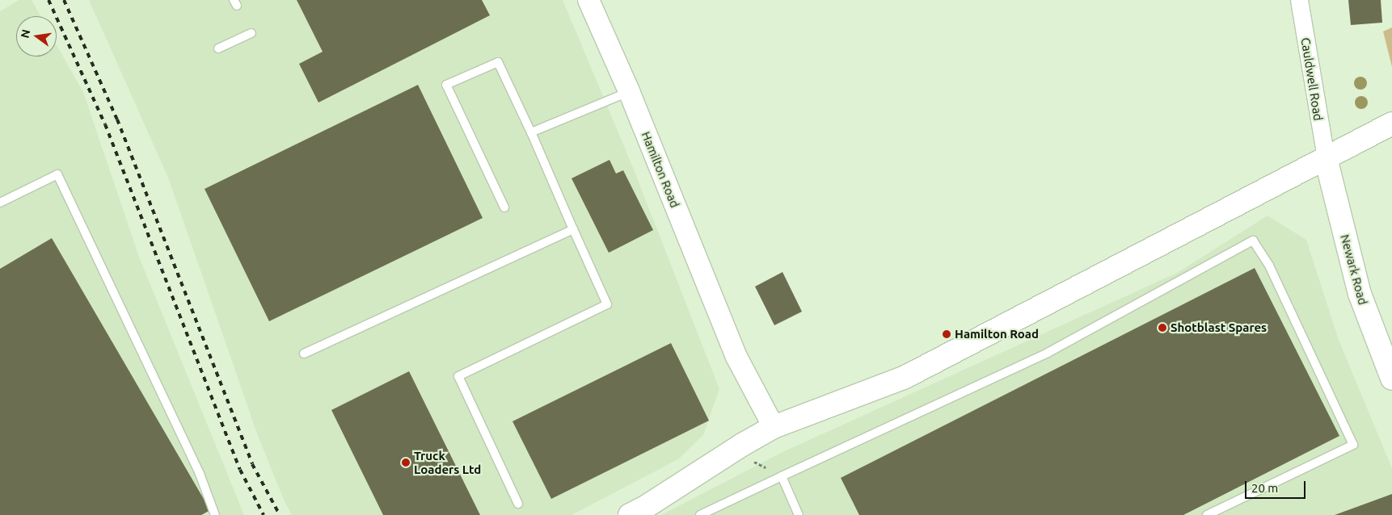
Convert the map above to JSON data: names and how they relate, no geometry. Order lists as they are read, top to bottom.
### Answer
{
  "streets": {
    "main road": ["Newark Road"],
    "street": ["Cauldwell Road", "Hamilton Road"]
  },
  "crossings": [
    ["Cauldwell Road", "Newark Road"]
  ],
  "places": ["Shotblast Spares", "Hamilton Road", "Truck Loaders Ltd"],
  "scale_bar": "20 m",
  "north": "left"
}
